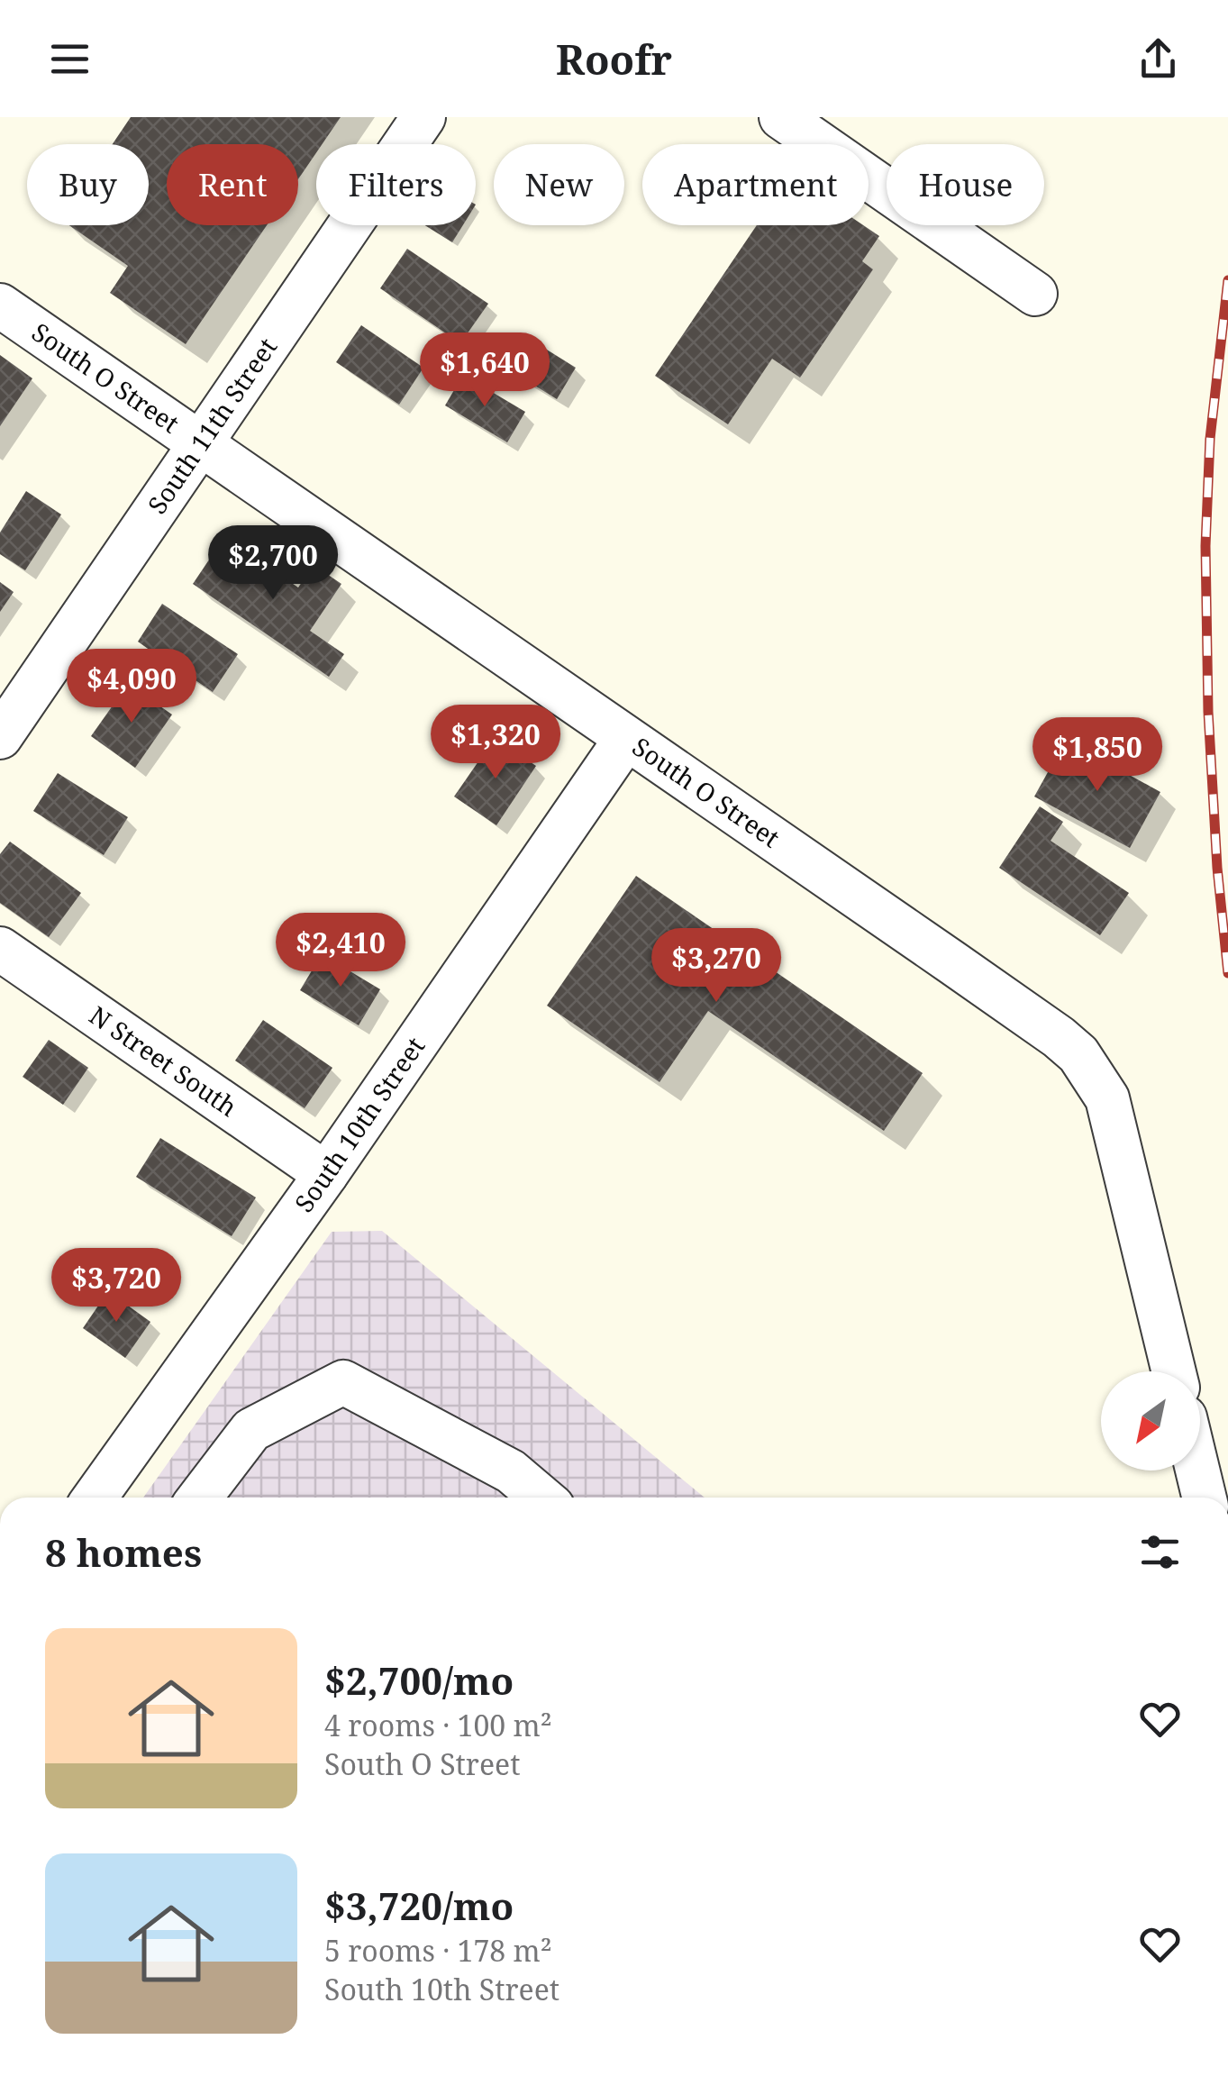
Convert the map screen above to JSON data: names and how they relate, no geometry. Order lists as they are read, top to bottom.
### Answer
{
  "streets": {
    "street": [
      "South O Street",
      "South 11th Street",
      "N Street South",
      "South 10th Street"
    ]
  },
  "crossings": [
    ["South O Street", "South 11th Street"],
    ["South O Street", "South 10th Street"],
    ["N Street South", "South 10th Street"]
  ],
  "north": "bottom left",
  "page": {
    "header": "Roofr",
    "chip": [
      "Buy",
      "Rent",
      "Filters",
      "New",
      "Apartment",
      "House"
    ],
    "price": [
      "$1,640",
      "$2,700",
      "$4,090",
      "$1,320",
      "$1,850",
      "$2,410",
      "$3,270",
      "$3,720"
    ],
    "heading": "8 homes",
    "list": [
      {
        "name": "$2,700/mo",
        "note": "4 rooms · 100 m² · South O Street"
      },
      {
        "name": "$3,720/mo",
        "note": "5 rooms · 178 m² · South 10th Street"
      }
    ]
  }
}
